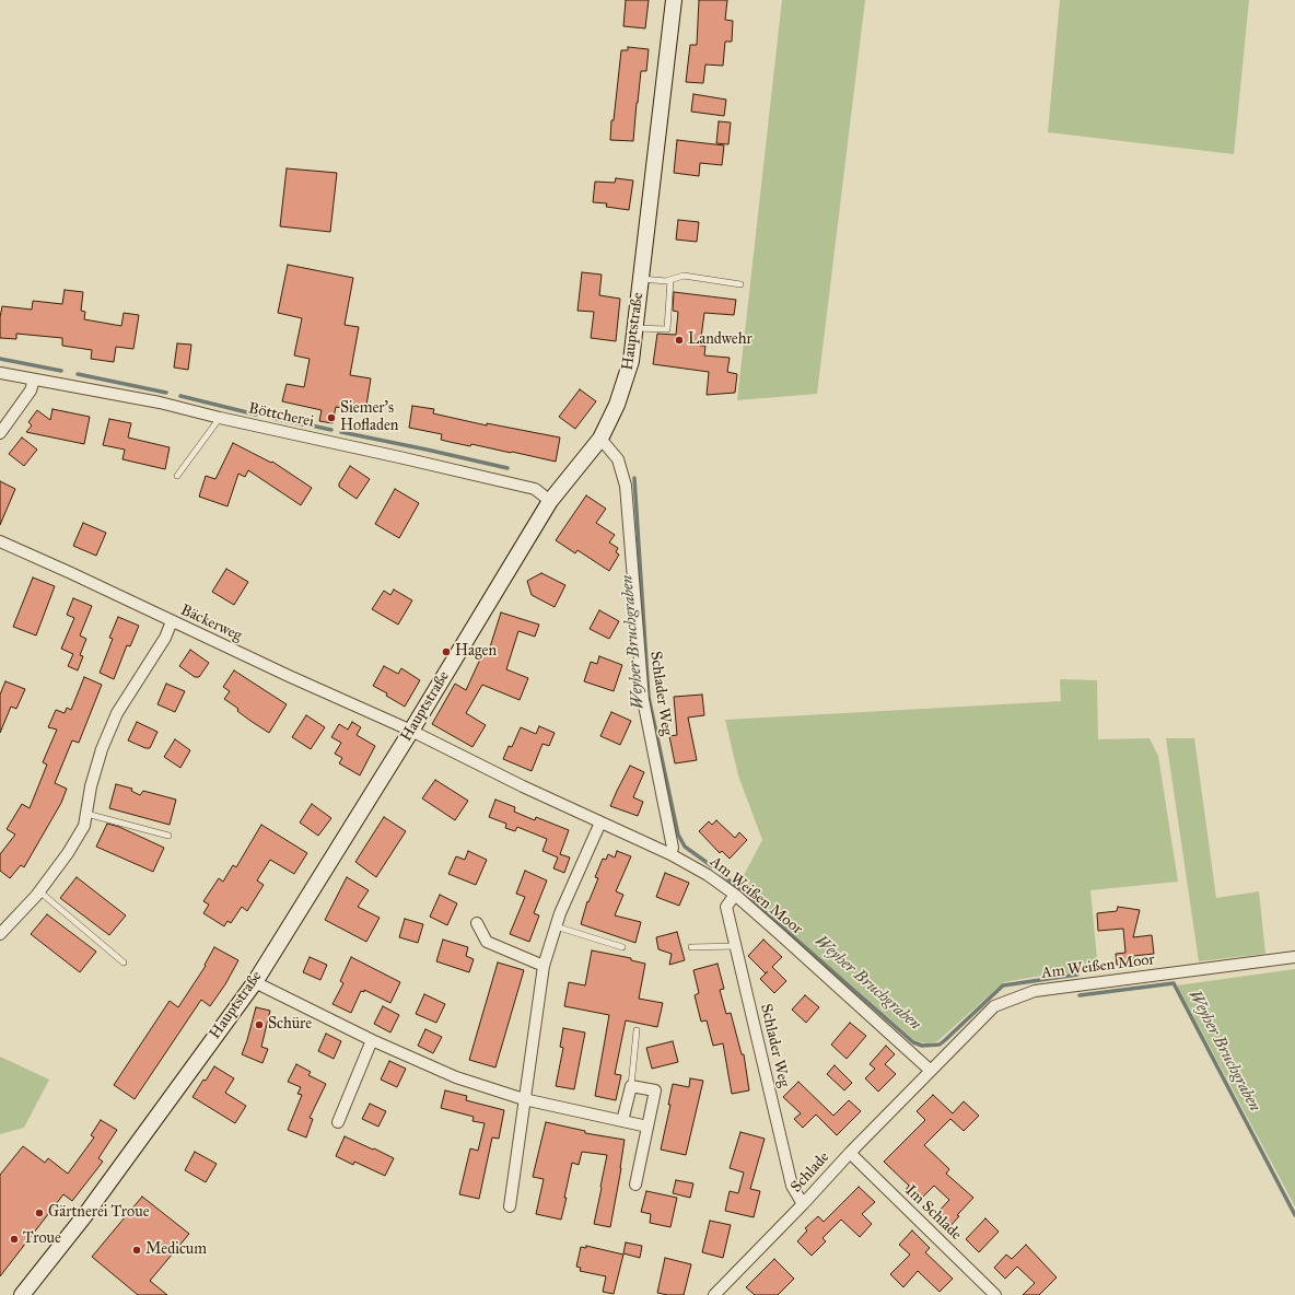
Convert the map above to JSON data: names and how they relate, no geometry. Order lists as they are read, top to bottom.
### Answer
{
  "streets": {
    "main road": ["Hauptstraße"],
    "street": [
      "Böttcherei",
      "Bäckerweg",
      "Schlader Weg",
      "Am Weißen Moor",
      "Schlade",
      "Im Schlade"
    ]
  },
  "crossings": [
    ["Hauptstraße", "Böttcherei"],
    ["Hauptstraße", "Bäckerweg"],
    ["Hauptstraße", "Schlader Weg"],
    ["Hauptstraße", "Am Weißen Moor"],
    ["Bäckerweg", "Am Weißen Moor"],
    ["Schlader Weg", "Am Weißen Moor"],
    ["Schlader Weg", "Schlade"],
    ["Am Weißen Moor", "Schlade"],
    ["Schlade", "Im Schlade"]
  ],
  "water": ["Weyher Bruchgraben"],
  "places": [
    "Landwehr",
    "Siemer's Hofladen",
    "Hagen",
    "Schüre",
    "Gärtnerei Troue",
    "Troue",
    "Medicum"
  ]
}
